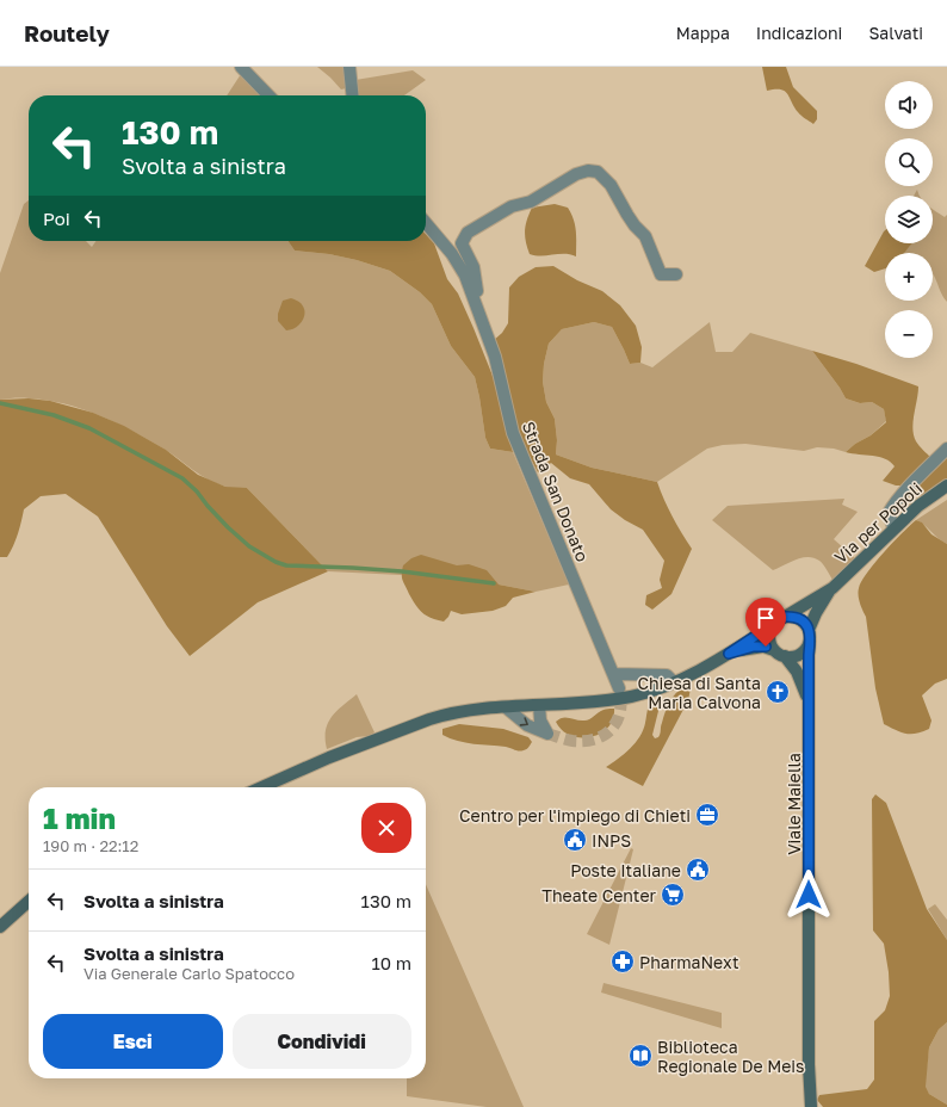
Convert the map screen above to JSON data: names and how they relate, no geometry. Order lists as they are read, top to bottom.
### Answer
{
  "streets": {
    "main road": ["Via per Popoli", "Viale Maiella"],
    "street": ["Strada San Donato"]
  },
  "crossings": [
    ["Via per Popoli", "Viale Maiella"]
  ],
  "places": {
    "church": ["Chiesa di Santa Maria Calvona"],
    "office": ["Centro per l'impiego di Chieti"],
    "public building": ["INPS", "Poste Italiane"],
    "supermarket": ["Theate Center"],
    "pharmacy": ["PharmaNext"],
    "library": ["Biblioteca Regionale De Meis"]
  },
  "page": {
    "header": "Routely",
    "nav": ["Mappa", "Indicazioni", "Salvati"],
    "map_buttons": ["+", "−"],
    "turn": ["130 m", "Svolta a sinistra"],
    "then": "Poi",
    "heading": ["1 min", "190 m · 22:12"],
    "list": [
      {
        "name": "Svolta a sinistra",
        "value": "130 m"
      },
      {
        "name": "Svolta a sinistra",
        "note": "Via Generale Carlo Spatocco",
        "value": "10 m"
      }
    ],
    "buttons": ["Esci", "Condividi"]
  }
}
